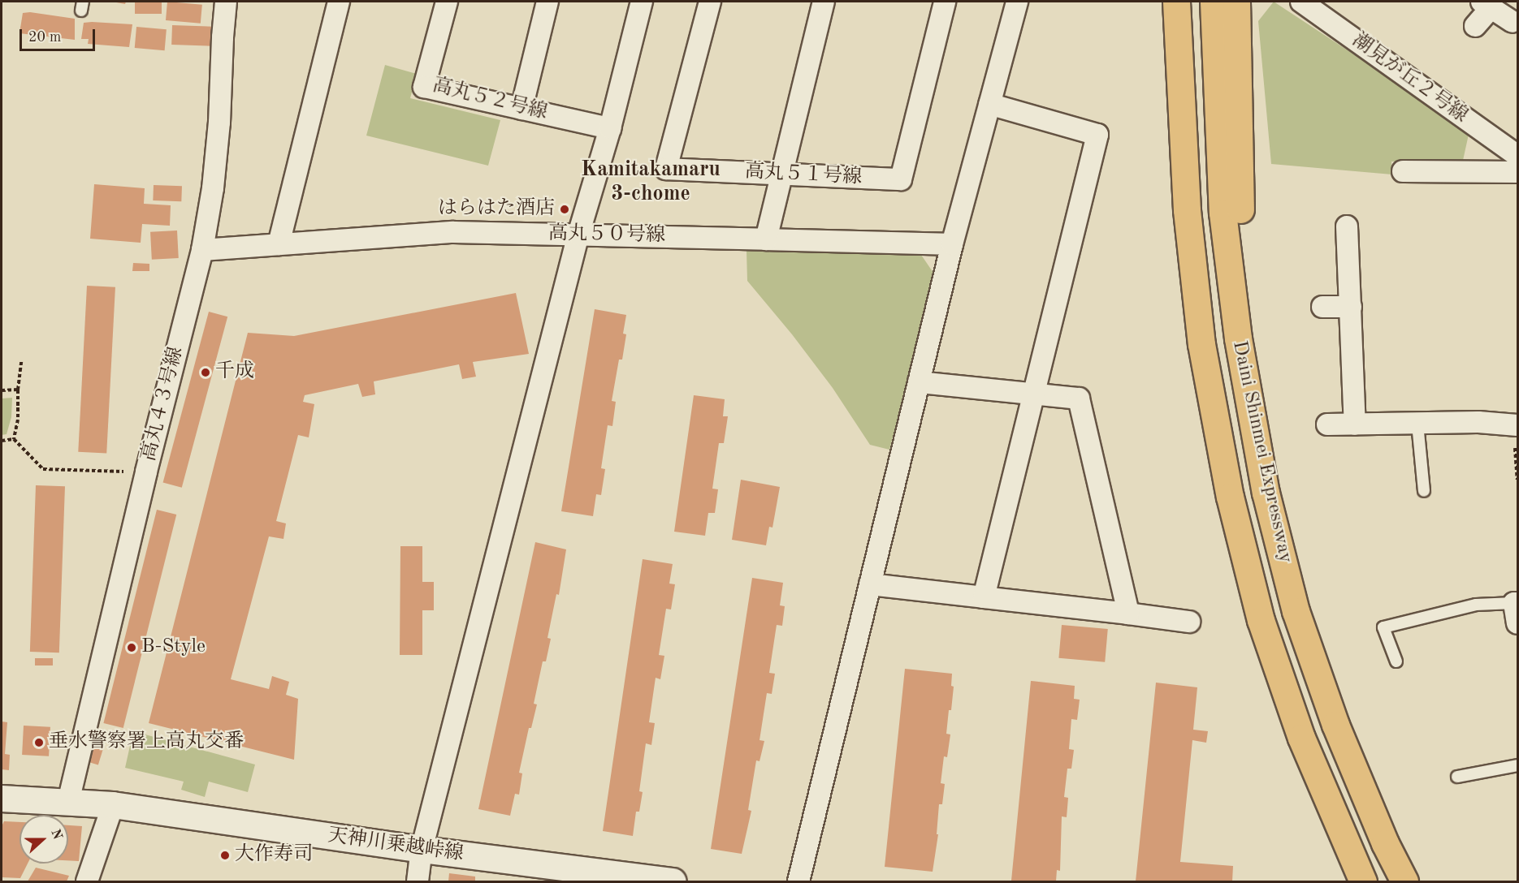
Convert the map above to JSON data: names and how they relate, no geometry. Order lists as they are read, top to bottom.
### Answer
{
  "streets": {
    "highway": ["Daini Shinmei Expressway"],
    "street": [
      "潮見が丘２号線",
      "高丸５２号線",
      "高丸５１号線",
      "高丸５０号線",
      "高丸４３号線",
      "天神川乗越峠線"
    ]
  },
  "crossings": [
    ["高丸５０号線", "高丸４３号線"],
    ["高丸４３号線", "天神川乗越峠線"]
  ],
  "districts": ["Kamitakamaru 3-chome"],
  "places": [
    "はらはた酒店",
    "千成",
    "B-Style",
    "垂水警察署上高丸交番",
    "大作寿司"
  ],
  "scale_bar": "20 m",
  "north": "right"
}
